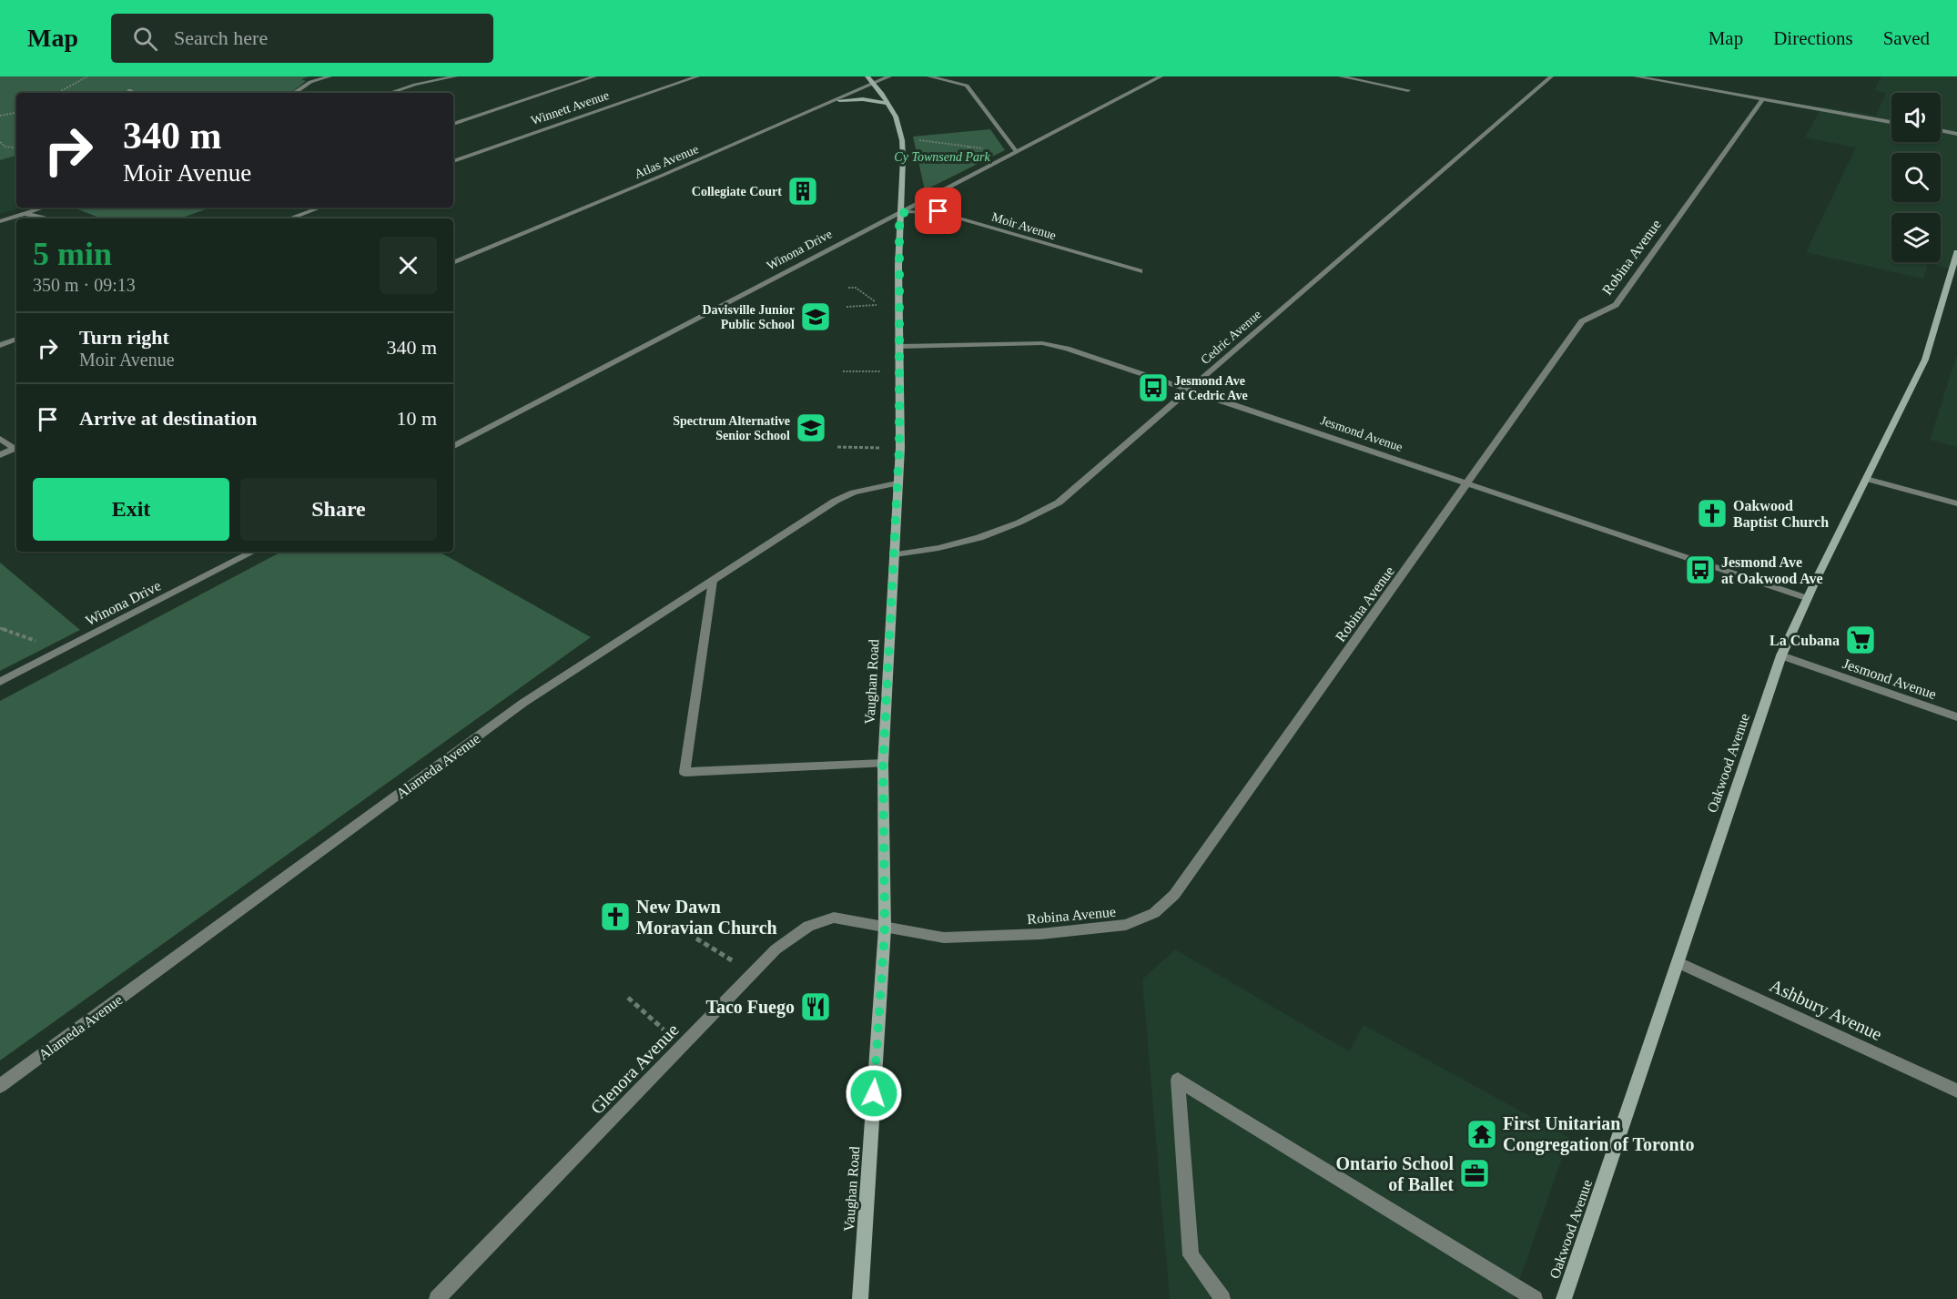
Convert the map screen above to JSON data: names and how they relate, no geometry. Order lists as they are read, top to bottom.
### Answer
{
  "streets": {
    "street": [
      "Winnett Avenue",
      "Atlas Avenue",
      "Moir Avenue",
      "Winona Drive",
      "Robina Avenue",
      "Cedric Avenue",
      "Jesmond Avenue",
      "Vaughan Road",
      "Oakwood Avenue",
      "Alameda Avenue",
      "Ashbury Avenue",
      "Glenora Avenue"
    ]
  },
  "crossings": [
    ["Atlas Avenue", "Vaughan Road"],
    ["Moir Avenue", "Winona Drive"],
    ["Moir Avenue", "Vaughan Road"],
    ["Winona Drive", "Vaughan Road"],
    ["Robina Avenue", "Jesmond Avenue"],
    ["Robina Avenue", "Vaughan Road"],
    ["Robina Avenue", "Glenora Avenue"],
    ["Cedric Avenue", "Jesmond Avenue"],
    ["Cedric Avenue", "Vaughan Road"],
    ["Jesmond Avenue", "Vaughan Road"],
    ["Jesmond Avenue", "Oakwood Avenue"],
    ["Vaughan Road", "Alameda Avenue"],
    ["Vaughan Road", "Glenora Avenue"],
    ["Oakwood Avenue", "Ashbury Avenue"]
  ],
  "parks": ["Cy Townsend Park"],
  "places": {
    "building": ["Collegiate Court"],
    "school or university": ["Davisville Junior Public School", "Spectrum Alternative Senior School"],
    "bus stop": ["Jesmond Ave at Cedric Ave", "Jesmond Ave at Oakwood Ave"],
    "church": ["Oakwood Baptist Church", "New Dawn Moravian Church"],
    "supermarket": ["La Cubana"],
    "restaurant": ["Taco Fuego"],
    "temple": ["First Unitarian Congregation of Toronto"],
    "office": ["Ontario School of Ballet"]
  },
  "page": {
    "header": "Map",
    "search": "Search here",
    "nav": ["Map", "Directions", "Saved"],
    "turn": ["340 m", "Moir Avenue"],
    "heading": ["5 min", "350 m · 09:13"],
    "list": [
      {
        "name": "Turn right",
        "note": "Moir Avenue",
        "value": "340 m"
      },
      {
        "name": "Arrive at destination",
        "value": "10 m"
      }
    ],
    "buttons": ["Exit", "Share"]
  }
}
